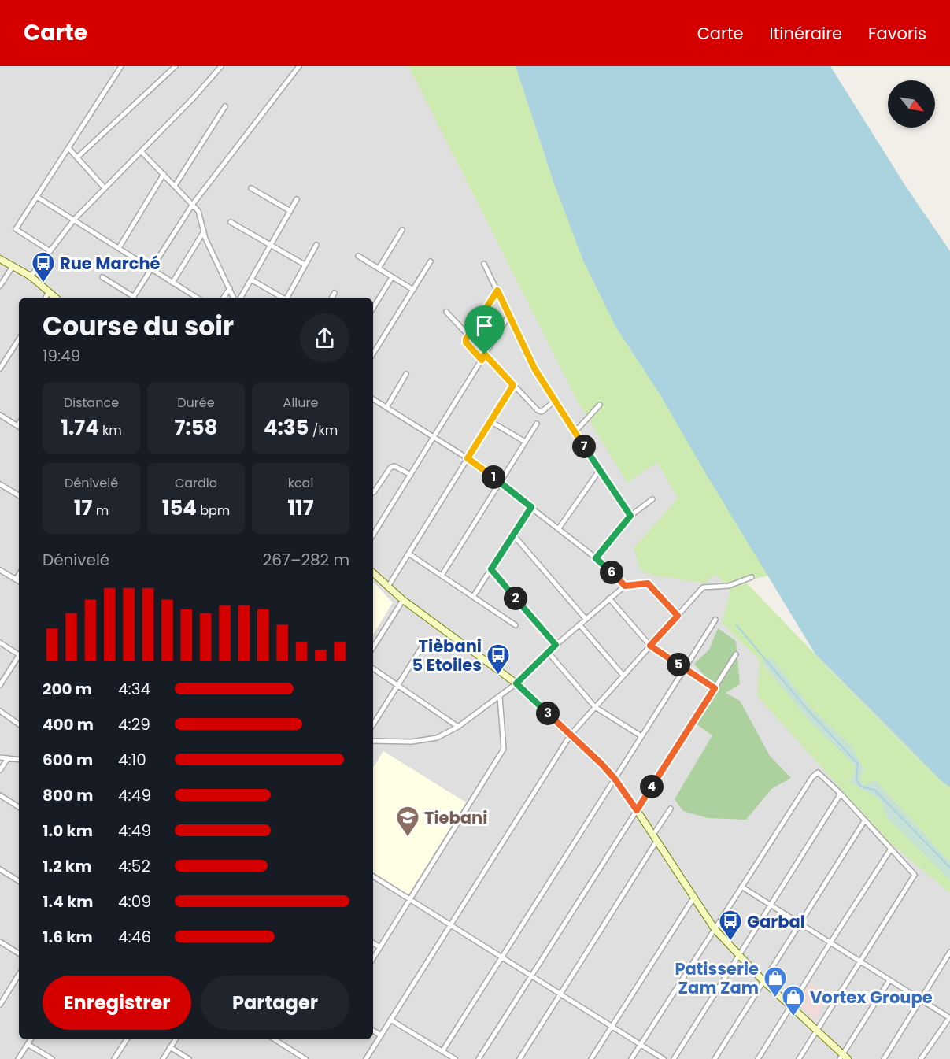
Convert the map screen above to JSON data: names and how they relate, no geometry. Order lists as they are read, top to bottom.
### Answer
{
  "places": {
    "bus stop": ["Rue Marché", "Tièbani 5 Etoiles", "Garbal"],
    "school or university": ["Tiebani"],
    "shop": ["Patisserie Zam Zam", "Vortex Groupe"]
  },
  "north": "bottom right",
  "page": {
    "header": "Carte",
    "nav": ["Carte", "Itinéraire", "Favoris"],
    "heading": ["Course du soir", "19:49"],
    "stats": [
      ["Distance", "1.74 km"],
      ["Durée", "7:58"],
      ["Allure", "4:35 /km"],
      ["Dénivelé", "17 m"],
      ["Cardio", "154 bpm"],
      ["kcal", "117"]
    ],
    "pins": [
      "7",
      "1",
      "6",
      "2",
      "5",
      "3",
      "4"
    ],
    "chart": ["Dénivelé", "267–282 m"],
    "list": [
      {
        "name": "200 m",
        "note": "4:34"
      },
      {
        "name": "400 m",
        "note": "4:29"
      },
      {
        "name": "600 m",
        "note": "4:10"
      },
      {
        "name": "800 m",
        "note": "4:49"
      },
      {
        "name": "1.0 km",
        "note": "4:49"
      },
      {
        "name": "1.2 km",
        "note": "4:52"
      },
      {
        "name": "1.4 km",
        "note": "4:09"
      },
      {
        "name": "1.6 km",
        "note": "4:46"
      }
    ],
    "buttons": ["Enregistrer", "Partager"]
  }
}
